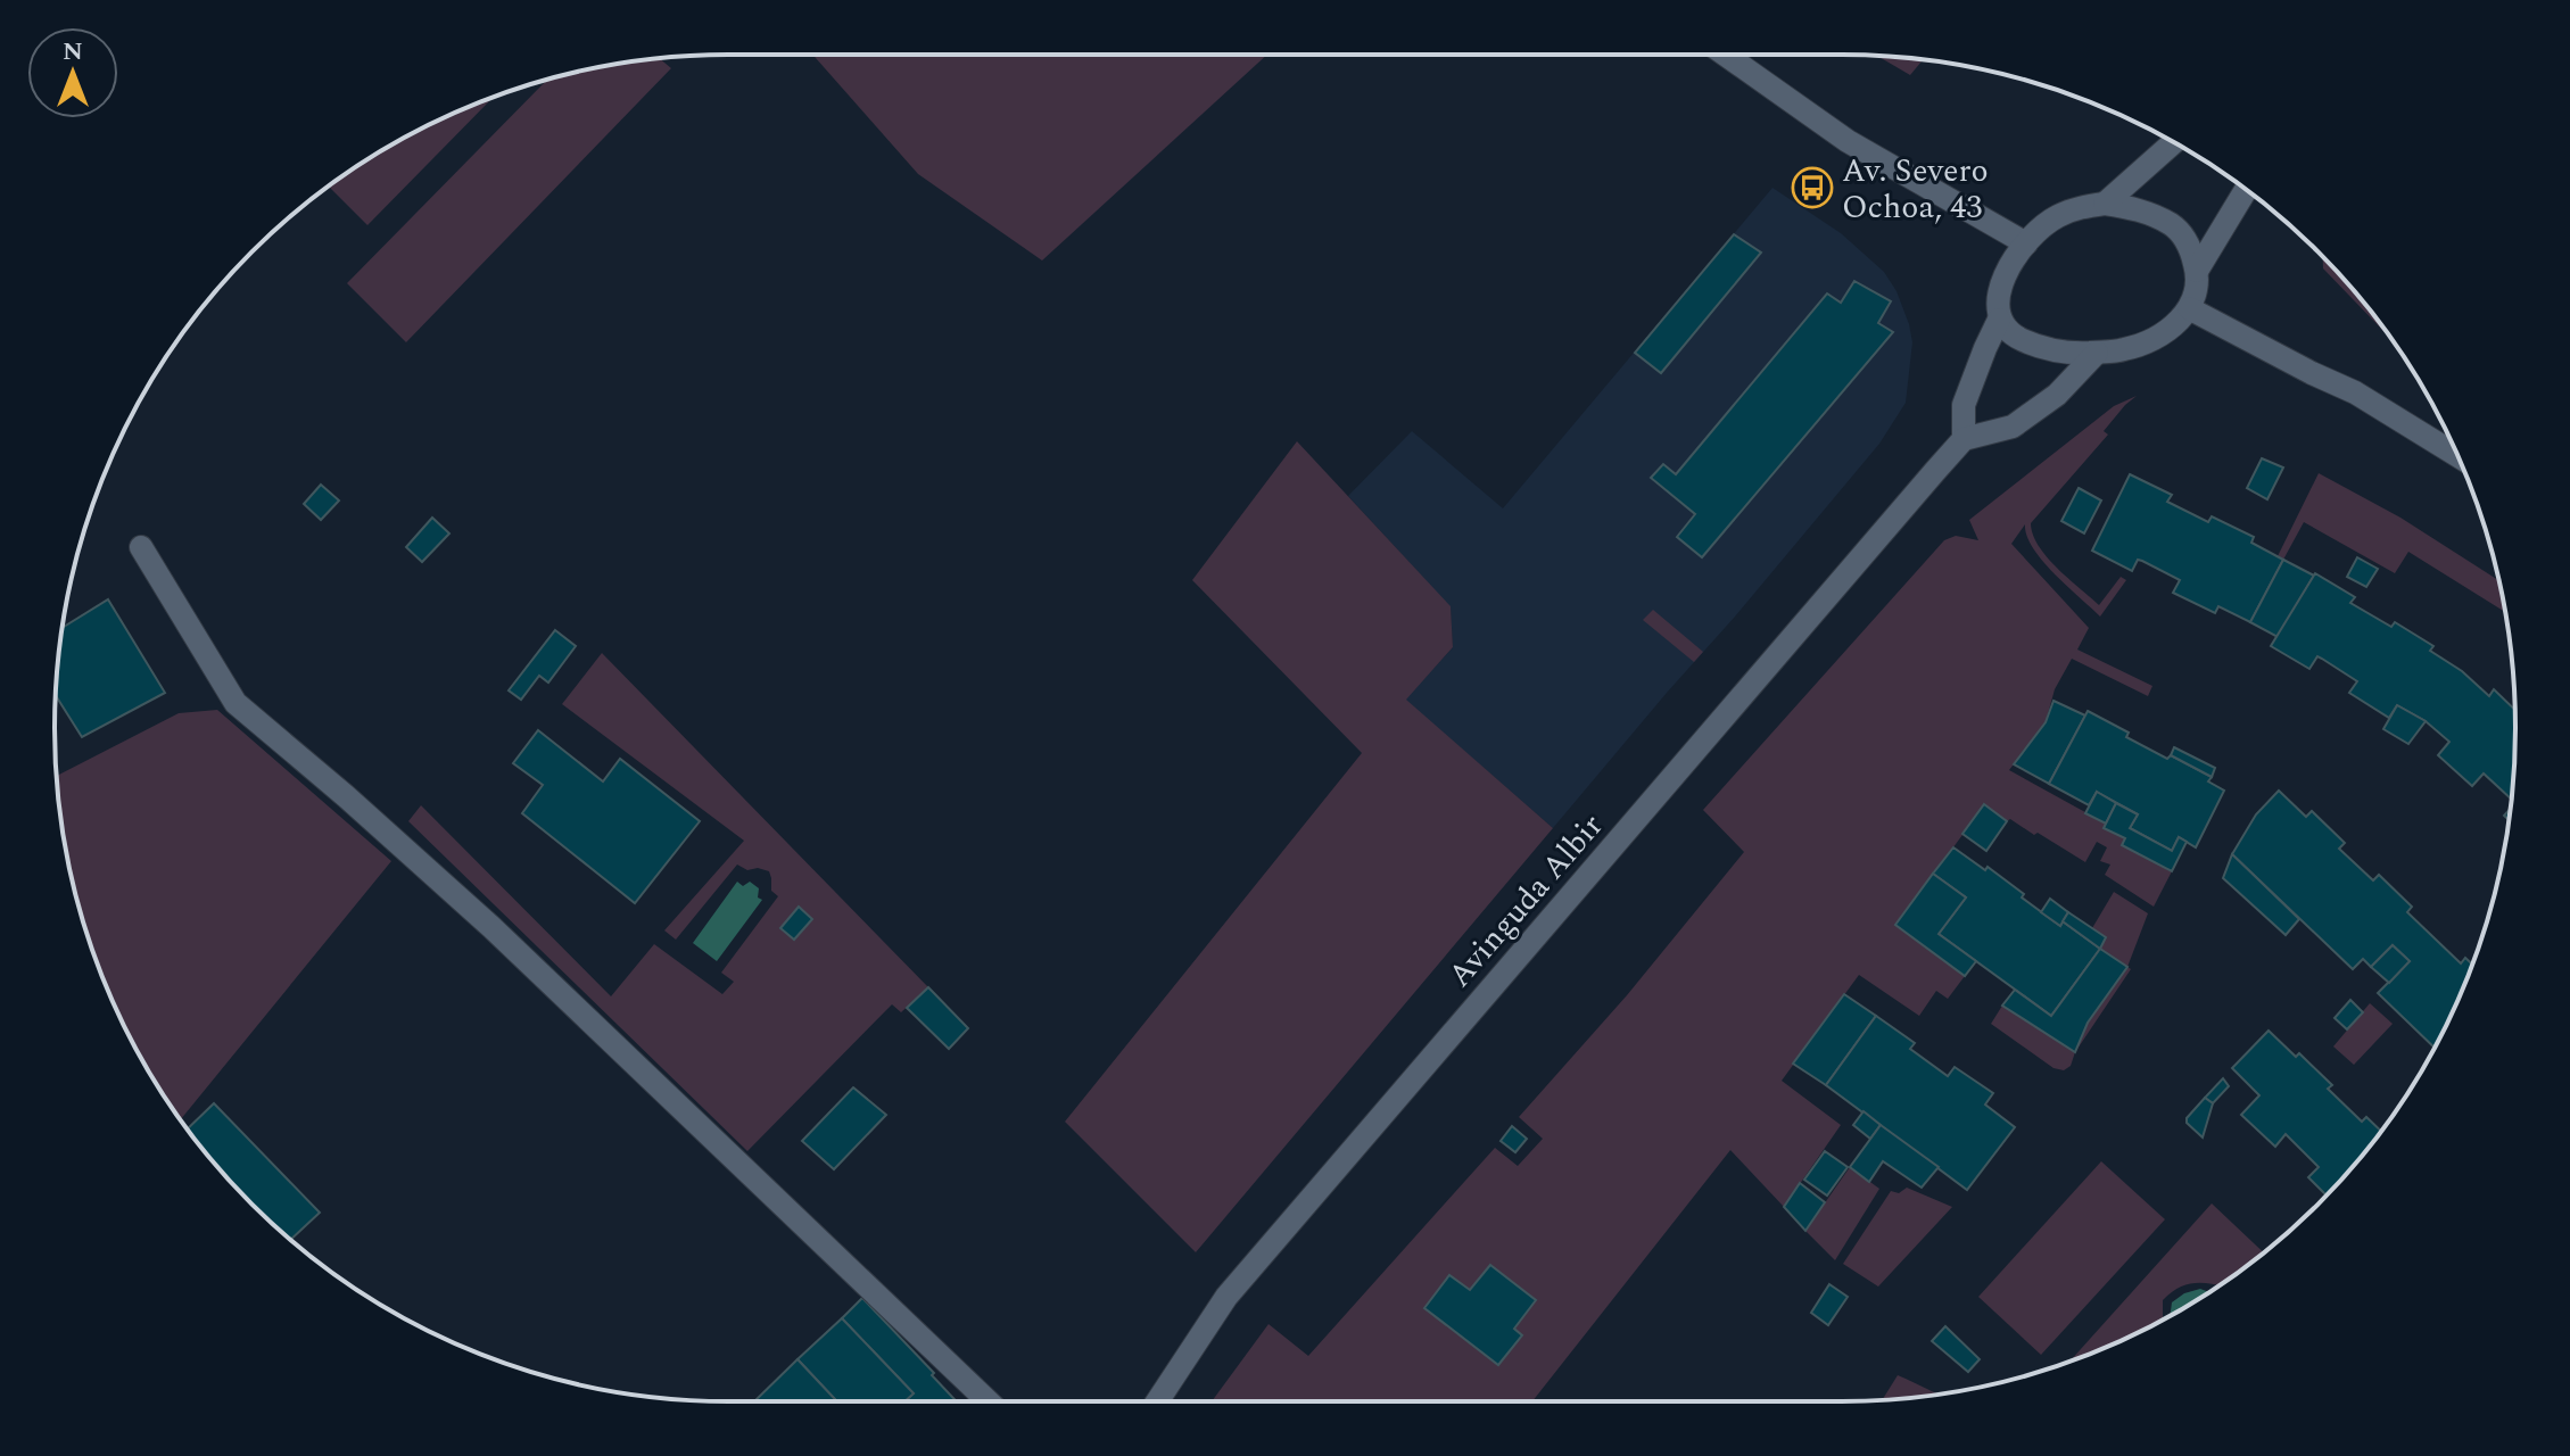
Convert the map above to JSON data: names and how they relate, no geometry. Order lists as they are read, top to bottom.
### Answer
{
  "streets": {
    "street": ["Avinguda Albir"]
  },
  "places": {
    "bus stop": ["Av. Severo Ochoa, 43"]
  },
  "north": "top"
}
